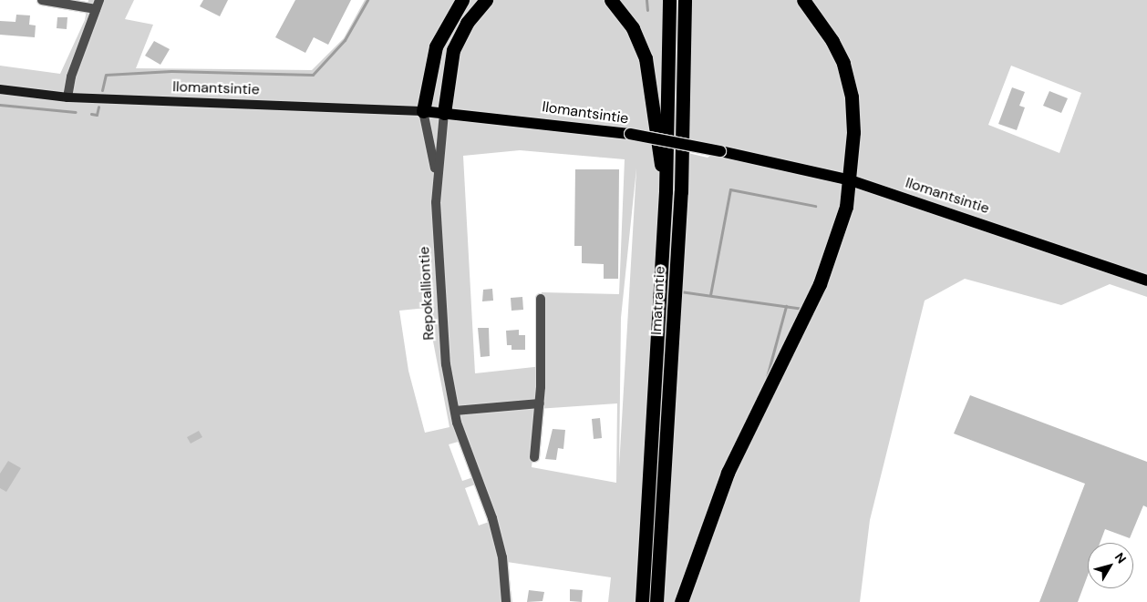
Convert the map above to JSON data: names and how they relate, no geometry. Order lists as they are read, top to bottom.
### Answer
{
  "streets": {
    "highway": ["Imatrantie"],
    "main road": ["Ilomantsintie"],
    "street": ["Repokalliontie"]
  },
  "crossings": [
    ["Ilomantsintie", "Repokalliontie"]
  ],
  "north": "top right"
}
